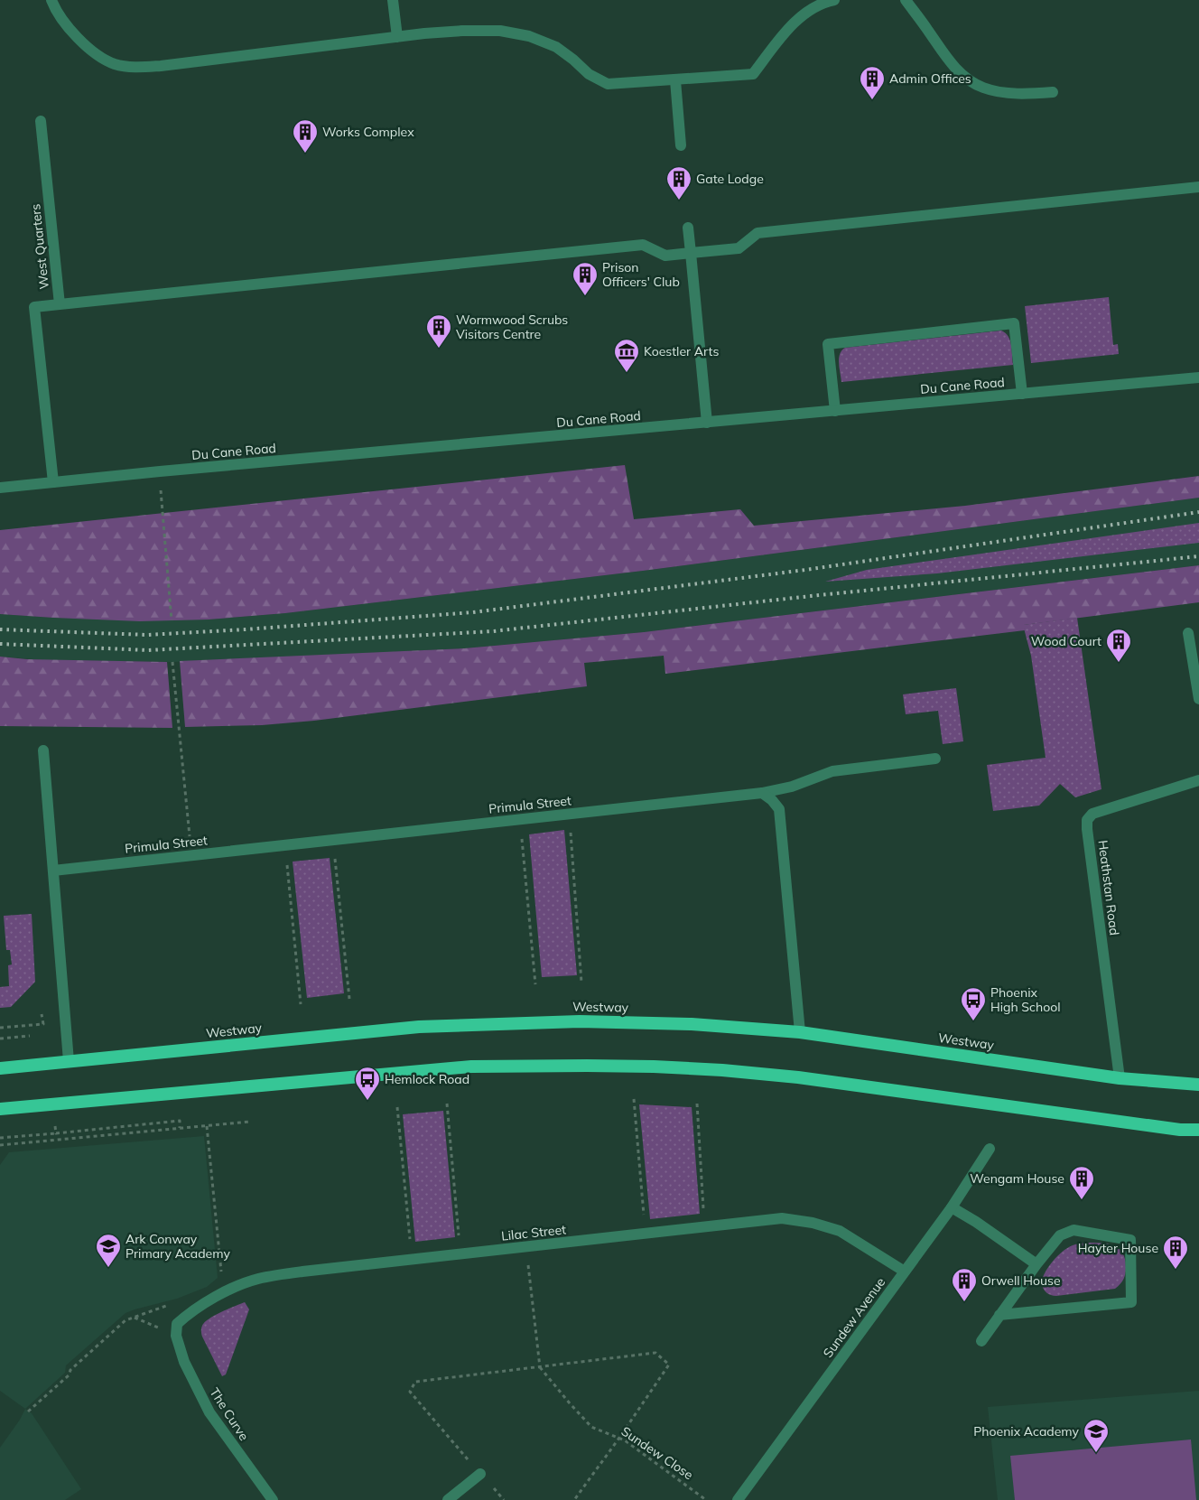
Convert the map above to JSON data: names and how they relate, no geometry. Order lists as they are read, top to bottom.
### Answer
{
  "streets": {
    "highway": ["Westway"],
    "street": [
      "West Quarters",
      "Du Cane Road",
      "Primula Street",
      "Heathstan Road",
      "Lilac Street",
      "Sundew Avenue",
      "The Curve"
    ],
    "path": ["Sundew Close"]
  },
  "crossings": [
    ["West Quarters", "Du Cane Road"],
    ["Heathstan Road", "Westway"],
    ["Lilac Street", "Sundew Avenue"],
    ["Lilac Street", "The Curve"]
  ],
  "places": {
    "building": [
      "Admin Offices",
      "Works Complex",
      "Gate Lodge",
      "Prison Officers' Club",
      "Wormwood Scrubs Visitors Centre",
      "Wood Court",
      "Wengam House",
      "Hayter House",
      "Orwell House"
    ],
    "museum": ["Koestler Arts"],
    "bus stop": ["Phoenix High School", "Hemlock Road"],
    "school or university": ["Ark Conway Primary Academy", "Phoenix Academy"]
  }
}
